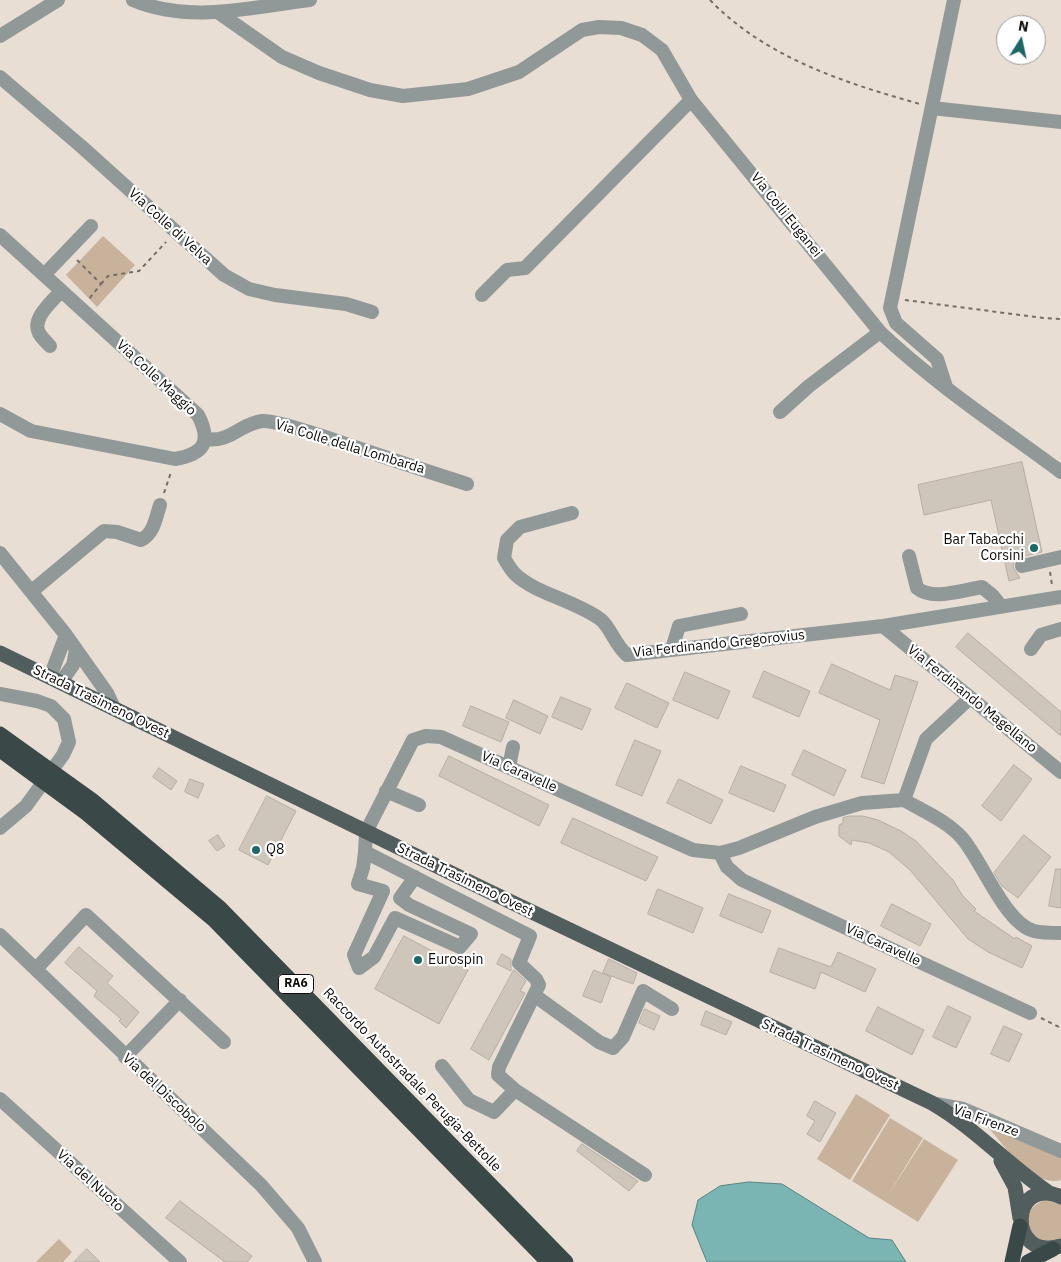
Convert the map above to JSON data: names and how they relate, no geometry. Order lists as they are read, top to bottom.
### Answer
{
  "streets": {
    "highway": ["RA6", "Raccordo Autostradale Perugia-Bettolle"],
    "main road": ["Strada Trasimeno Ovest", "Via Firenze"],
    "street": [
      "Via Colli Euganei",
      "Via Colle di Velva",
      "Via Colle Maggio",
      "Via Colle della Lombarda",
      "Via Ferdinando Gregorovius",
      "Via Ferdinando Magellano",
      "Via Caravelle",
      "Via del Discobolo",
      "Via del Nuoto"
    ]
  },
  "crossings": [
    ["Via Colle Maggio", "Via Colle della Lombarda"],
    ["Via Ferdinando Gregorovius", "Via Ferdinando Magellano"],
    ["Strada Trasimeno Ovest", "Via Caravelle"],
    ["Strada Trasimeno Ovest", "Via Firenze"]
  ],
  "places": ["Bar Tabacchi Corsini", "Q8", "Eurospin"],
  "north": "top"
}
